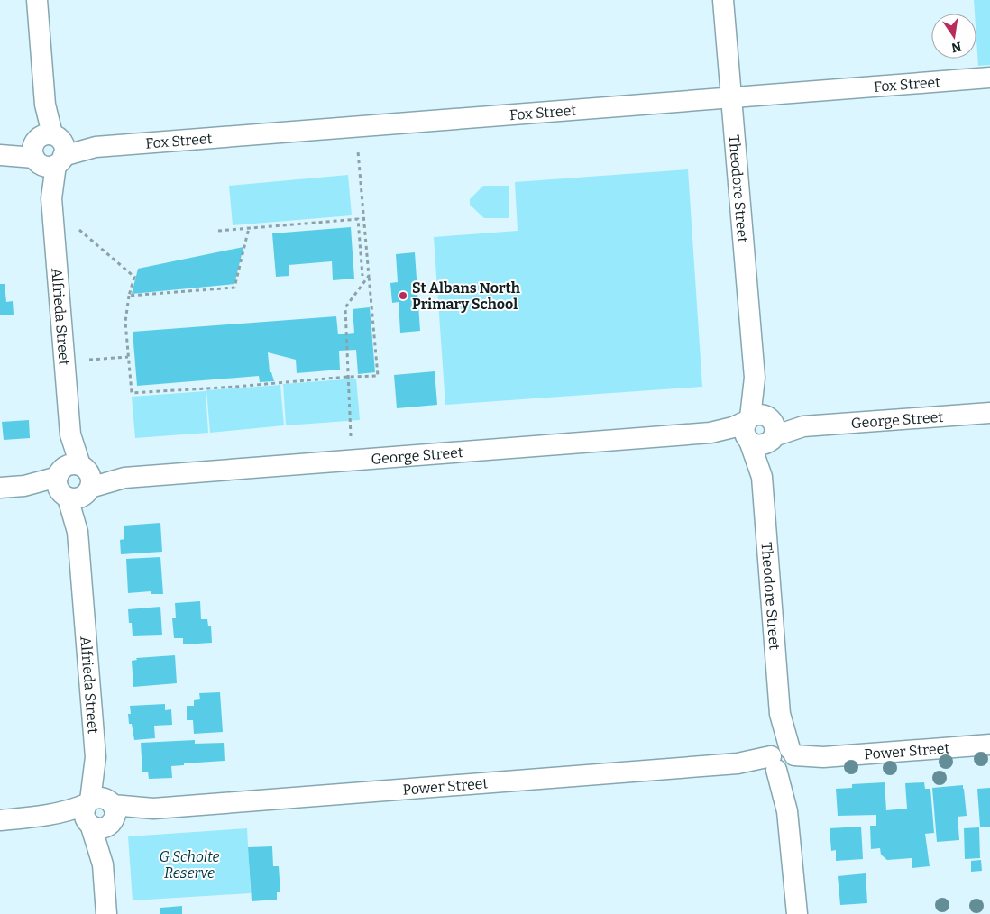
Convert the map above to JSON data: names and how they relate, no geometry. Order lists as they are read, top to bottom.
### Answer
{
  "streets": {
    "street": [
      "Fox Street",
      "Theodore Street",
      "Alfrieda Street",
      "George Street",
      "Power Street"
    ]
  },
  "crossings": [
    ["Fox Street", "Theodore Street"],
    ["Fox Street", "Alfrieda Street"],
    ["Theodore Street", "George Street"],
    ["Theodore Street", "Power Street"],
    ["Alfrieda Street", "George Street"],
    ["Alfrieda Street", "Power Street"]
  ],
  "parks": ["G Scholte Reserve"],
  "places": ["St Albans North Primary School"],
  "north": "bottom"
}
